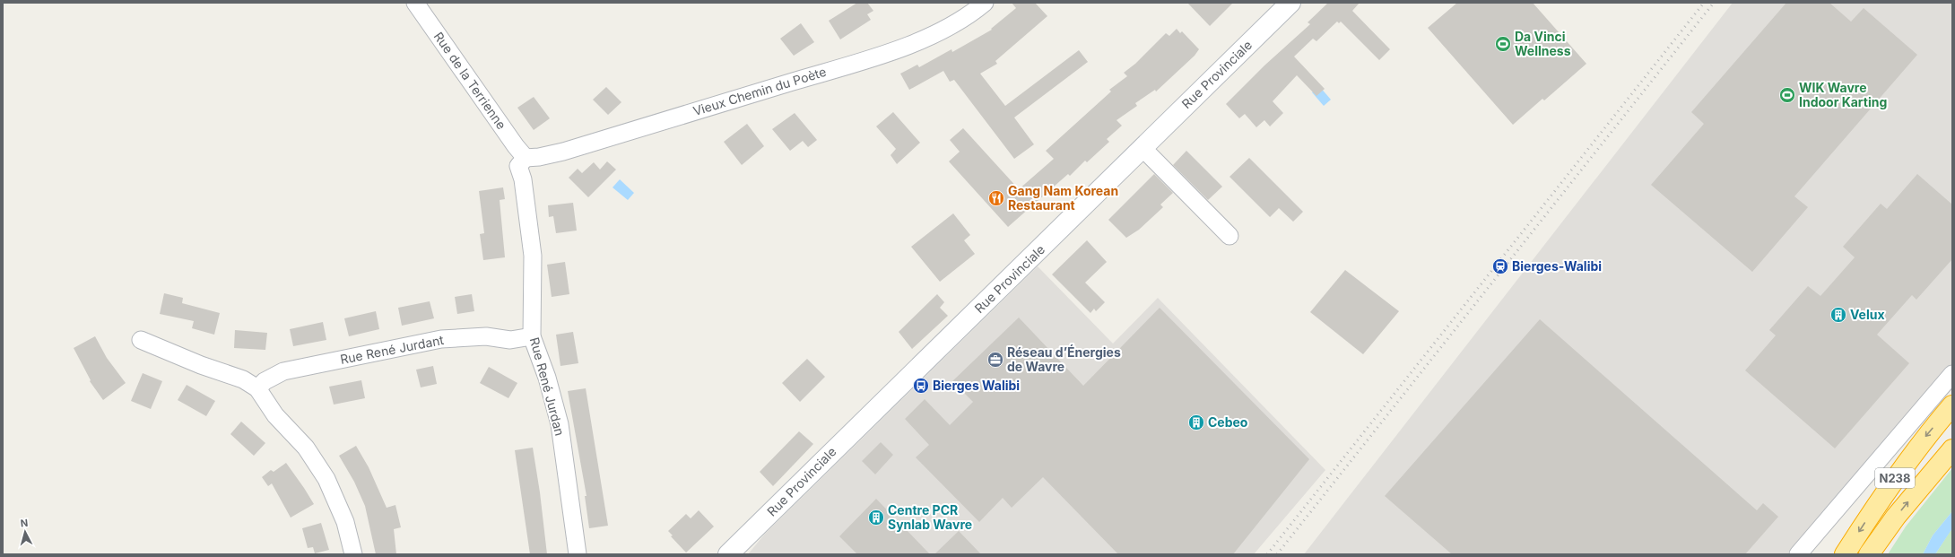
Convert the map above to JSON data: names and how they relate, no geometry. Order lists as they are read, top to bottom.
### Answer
{
  "streets": {
    "highway": ["N238"],
    "main road": ["Rue Provinciale"],
    "street": [
      "Rue de la Terrienne",
      "Vieux Chemin du Poète",
      "Rue René Jurdant",
      "Rue René Jurdan"
    ]
  },
  "crossings": [
    ["Rue de la Terrienne", "Vieux Chemin du Poète"],
    ["Rue de la Terrienne", "Rue René Jurdan"],
    ["Vieux Chemin du Poète", "Rue René Jurdan"],
    ["Rue René Jurdant", "Rue René Jurdan"]
  ],
  "places": {
    "sports": ["Da Vinci Wellness", "WIK Wavre Indoor Karting"],
    "restaurant": ["Gang Nam Korean Restaurant"],
    "station": ["Bierges-Walibi"],
    "building": ["Velux", "Cebeo", "Centre PCR Synlab Wavre"],
    "office": ["Réseau d’Énergies de Wavre"],
    "bus stop": ["Bierges Walibi"]
  },
  "north": "top"
}
